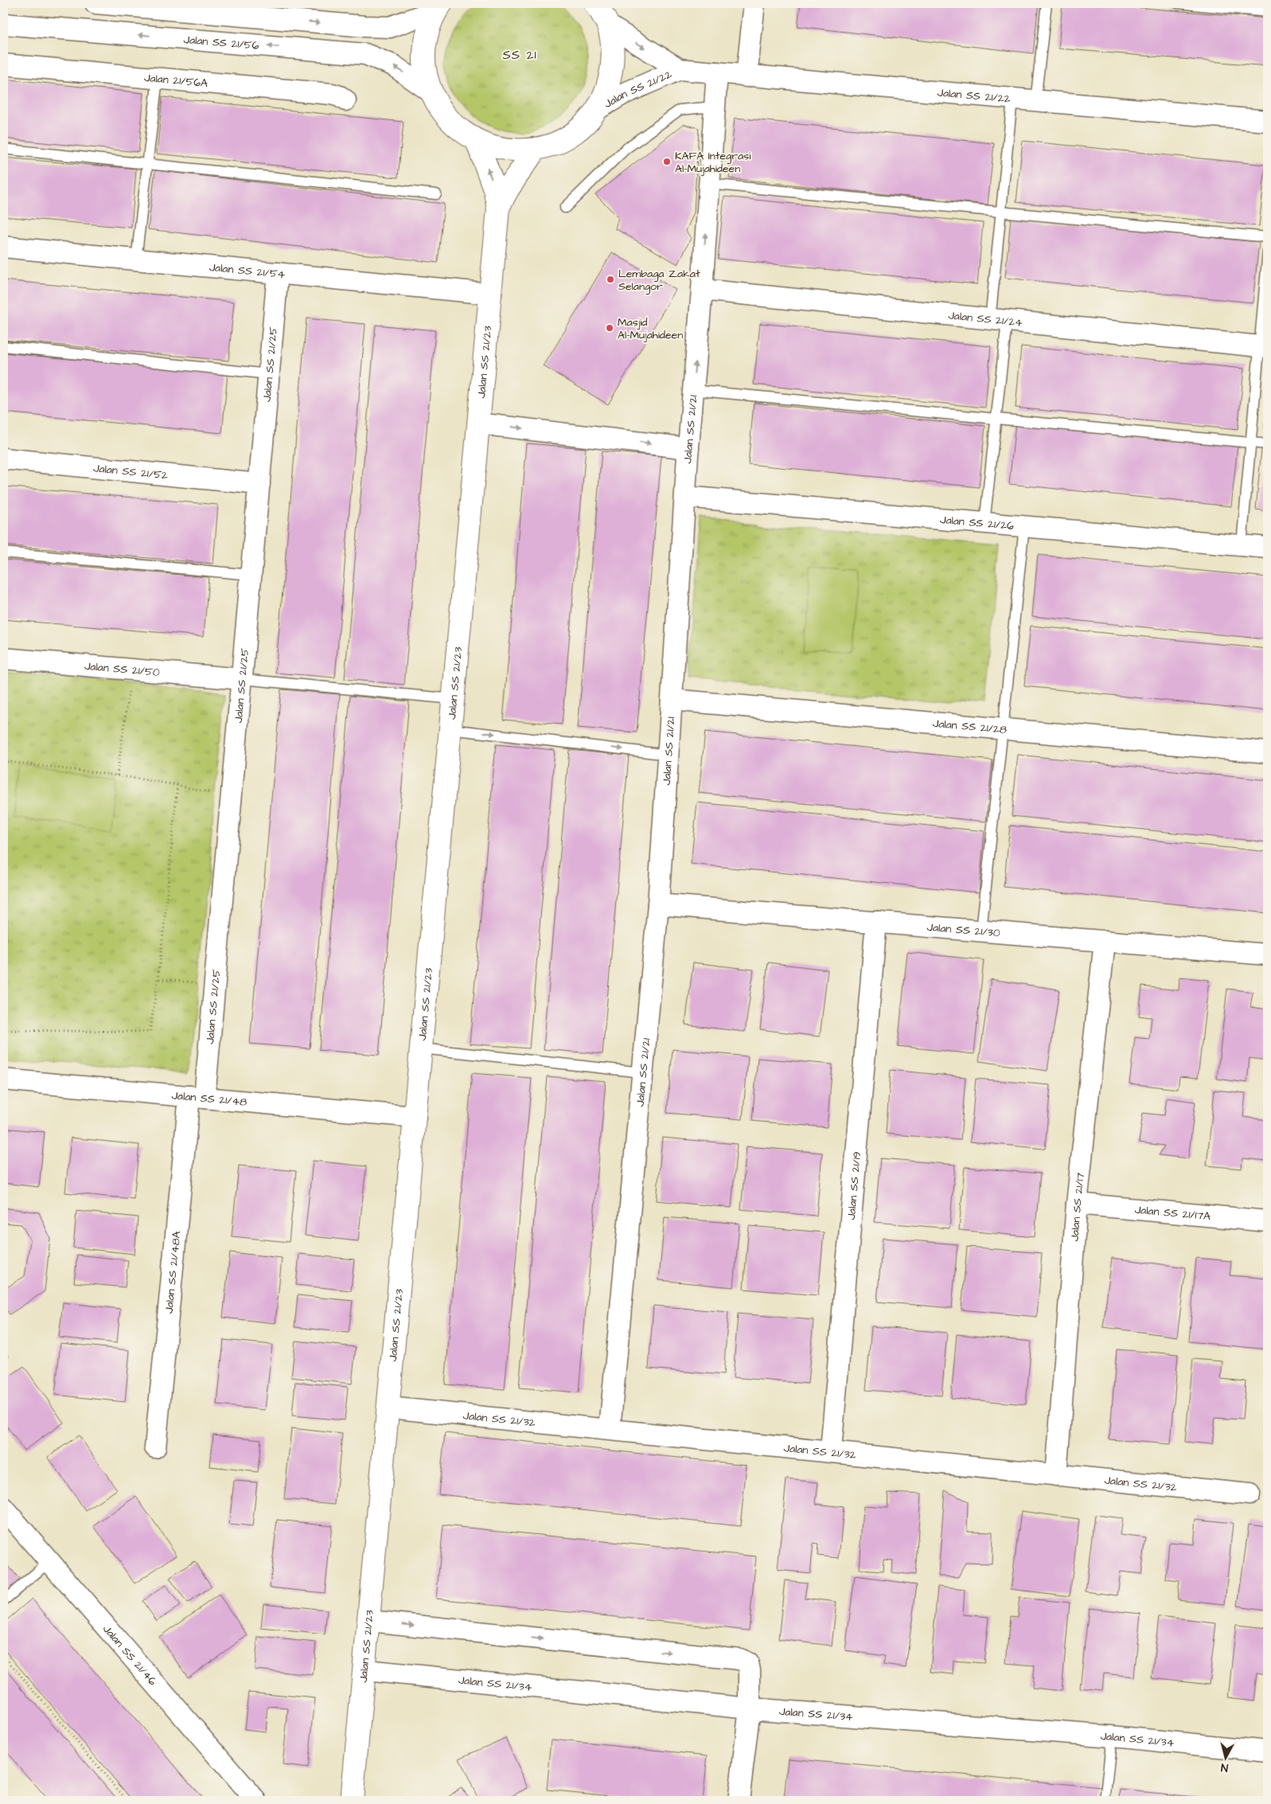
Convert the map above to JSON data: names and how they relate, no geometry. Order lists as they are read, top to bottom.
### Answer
{
  "streets": {
    "street": [
      "Jalan SS 21/56",
      "Jalan 21/56A",
      "Jalan SS 21/22",
      "Jalan SS 21/54",
      "Jalan SS 21/24",
      "Jalan SS 21/23",
      "Jalan SS 21/25",
      "Jalan SS 21/21",
      "Jalan SS 21/52",
      "Jalan SS 21/26",
      "Jalan SS 21/50",
      "Jalan SS 21/28",
      "Jalan SS 21/30",
      "Jalan SS 21/48",
      "Jalan SS 21/19",
      "Jalan SS 21/17",
      "Jalan SS 21/17A",
      "Jalan SS 21/48A",
      "Jalan SS 21/32",
      "Jalan SS 21/46",
      "Jalan SS 21/34"
    ]
  },
  "crossings": [
    ["Jalan SS 21/22", "Jalan SS 21/21"],
    ["Jalan SS 21/54", "Jalan SS 21/23"],
    ["Jalan SS 21/54", "Jalan SS 21/25"],
    ["Jalan SS 21/24", "Jalan SS 21/21"],
    ["Jalan SS 21/23", "Jalan SS 21/48"],
    ["Jalan SS 21/23", "Jalan SS 21/32"],
    ["Jalan SS 21/23", "Jalan SS 21/34"],
    ["Jalan SS 21/25", "Jalan SS 21/52"],
    ["Jalan SS 21/25", "Jalan SS 21/50"],
    ["Jalan SS 21/25", "Jalan SS 21/48"],
    ["Jalan SS 21/25", "Jalan SS 21/48A"],
    ["Jalan SS 21/21", "Jalan SS 21/26"],
    ["Jalan SS 21/21", "Jalan SS 21/28"],
    ["Jalan SS 21/21", "Jalan SS 21/30"],
    ["Jalan SS 21/21", "Jalan SS 21/32"],
    ["Jalan SS 21/30", "Jalan SS 21/19"],
    ["Jalan SS 21/30", "Jalan SS 21/17"],
    ["Jalan SS 21/48", "Jalan SS 21/48A"],
    ["Jalan SS 21/19", "Jalan SS 21/32"],
    ["Jalan SS 21/17", "Jalan SS 21/17A"],
    ["Jalan SS 21/17", "Jalan SS 21/32"]
  ],
  "districts": ["SS 21"],
  "places": ["KAFA Integrasi Al-Mujahideen", "Lembaga Zakat Selangor", "Masjid Al-Mujahideen"],
  "north": "bottom"
}
